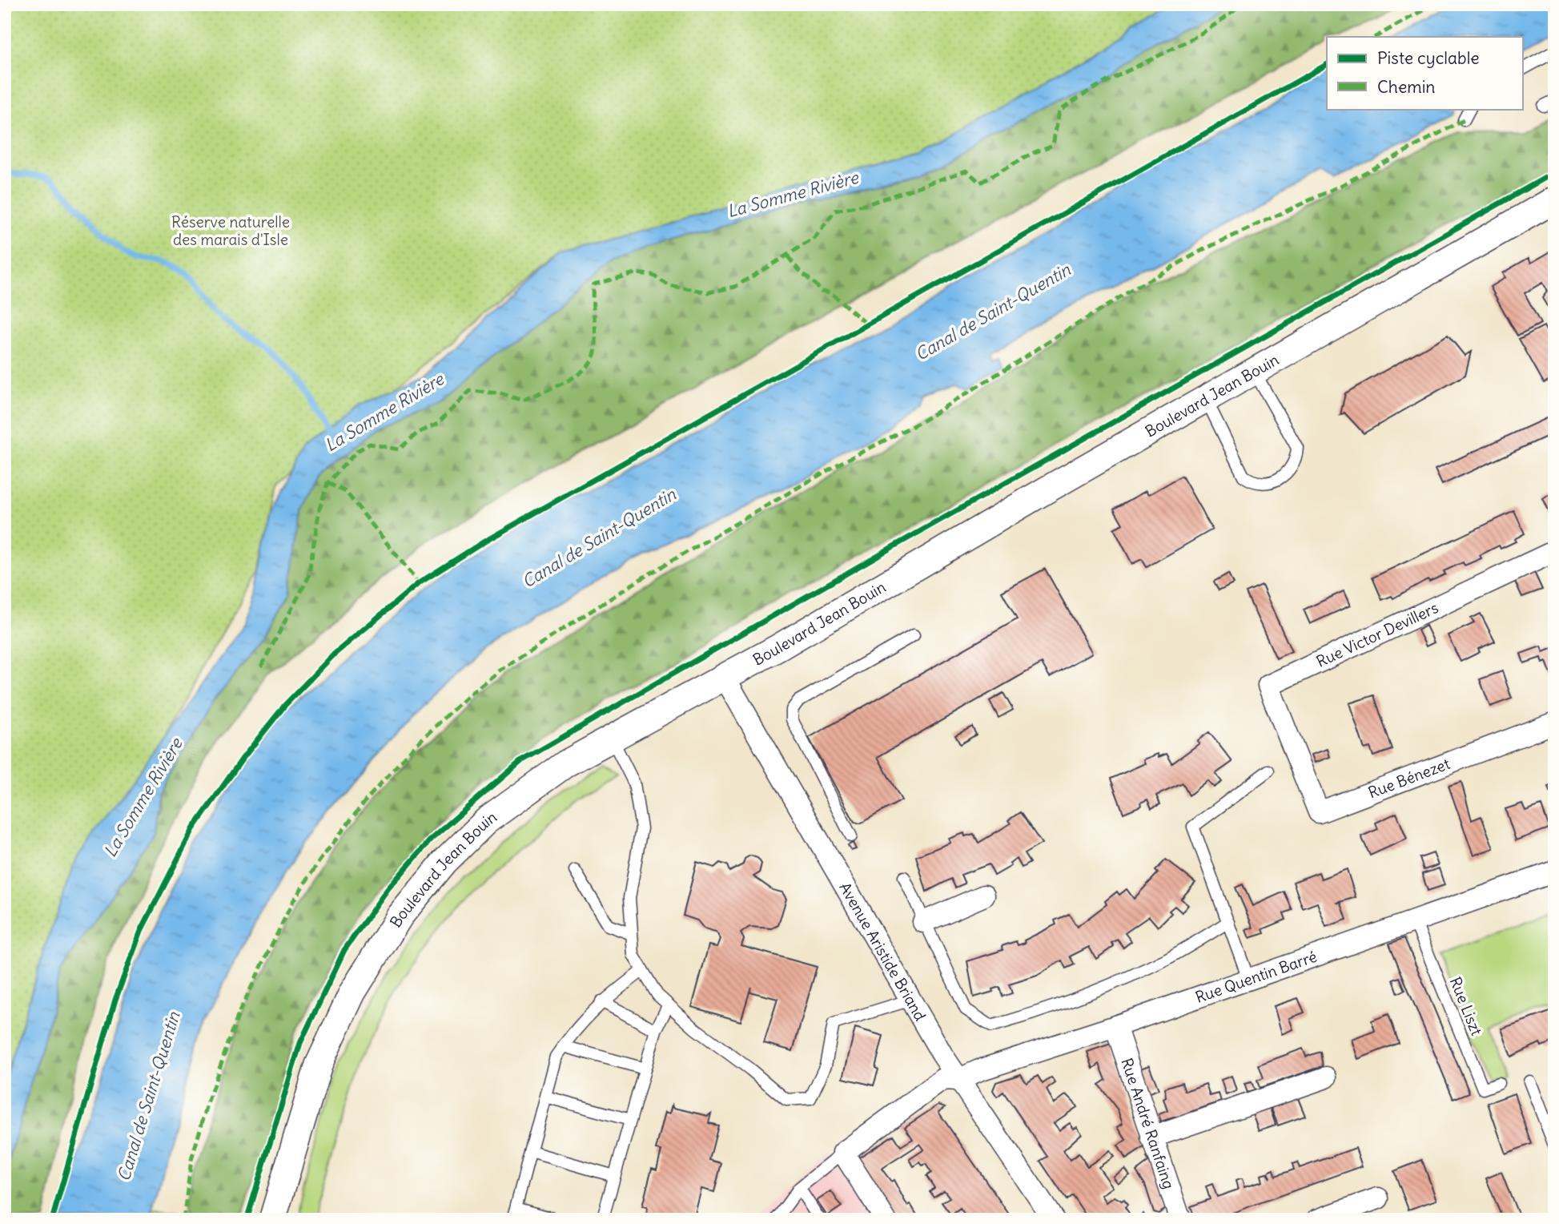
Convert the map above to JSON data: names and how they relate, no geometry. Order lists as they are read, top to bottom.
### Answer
{
  "streets": {
    "street": [
      "Boulevard Jean Bouin",
      "Rue Victor Devillers",
      "Rue Bénezet",
      "Avenue Aristide Briand",
      "Rue Quentin Barré",
      "Rue André Ranfaing"
    ],
    "lane": ["Rue Liszt"]
  },
  "crossings": [
    ["Boulevard Jean Bouin", "Avenue Aristide Briand"],
    ["Rue Victor Devillers", "Rue Bénezet"],
    ["Avenue Aristide Briand", "Rue Quentin Barré"],
    ["Rue Quentin Barré", "Rue Liszt"],
    ["Rue Quentin Barré", "Rue André Ranfaing"]
  ],
  "water": ["La Somme Rivière", "Canal de Saint-Quentin"],
  "parks": ["Réserve naturelle des marais d'Isle"],
  "legend": ["Piste cyclable", "Chemin"]
}
